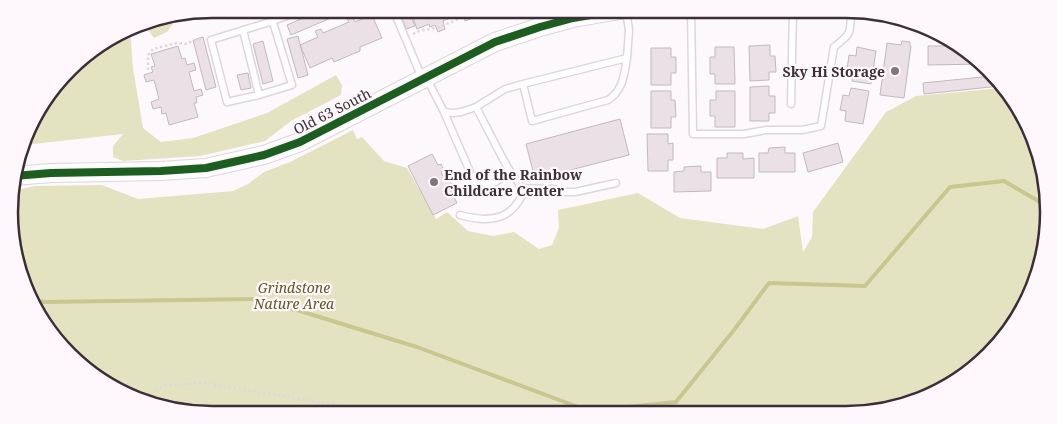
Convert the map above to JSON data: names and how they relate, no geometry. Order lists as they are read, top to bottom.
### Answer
{
  "streets": {
    "main road": ["Old 63 South"]
  },
  "parks": ["Grindstone Nature Area"],
  "places": ["Sky Hi Storage", "End of the Rainbow Childcare Center"]
}
